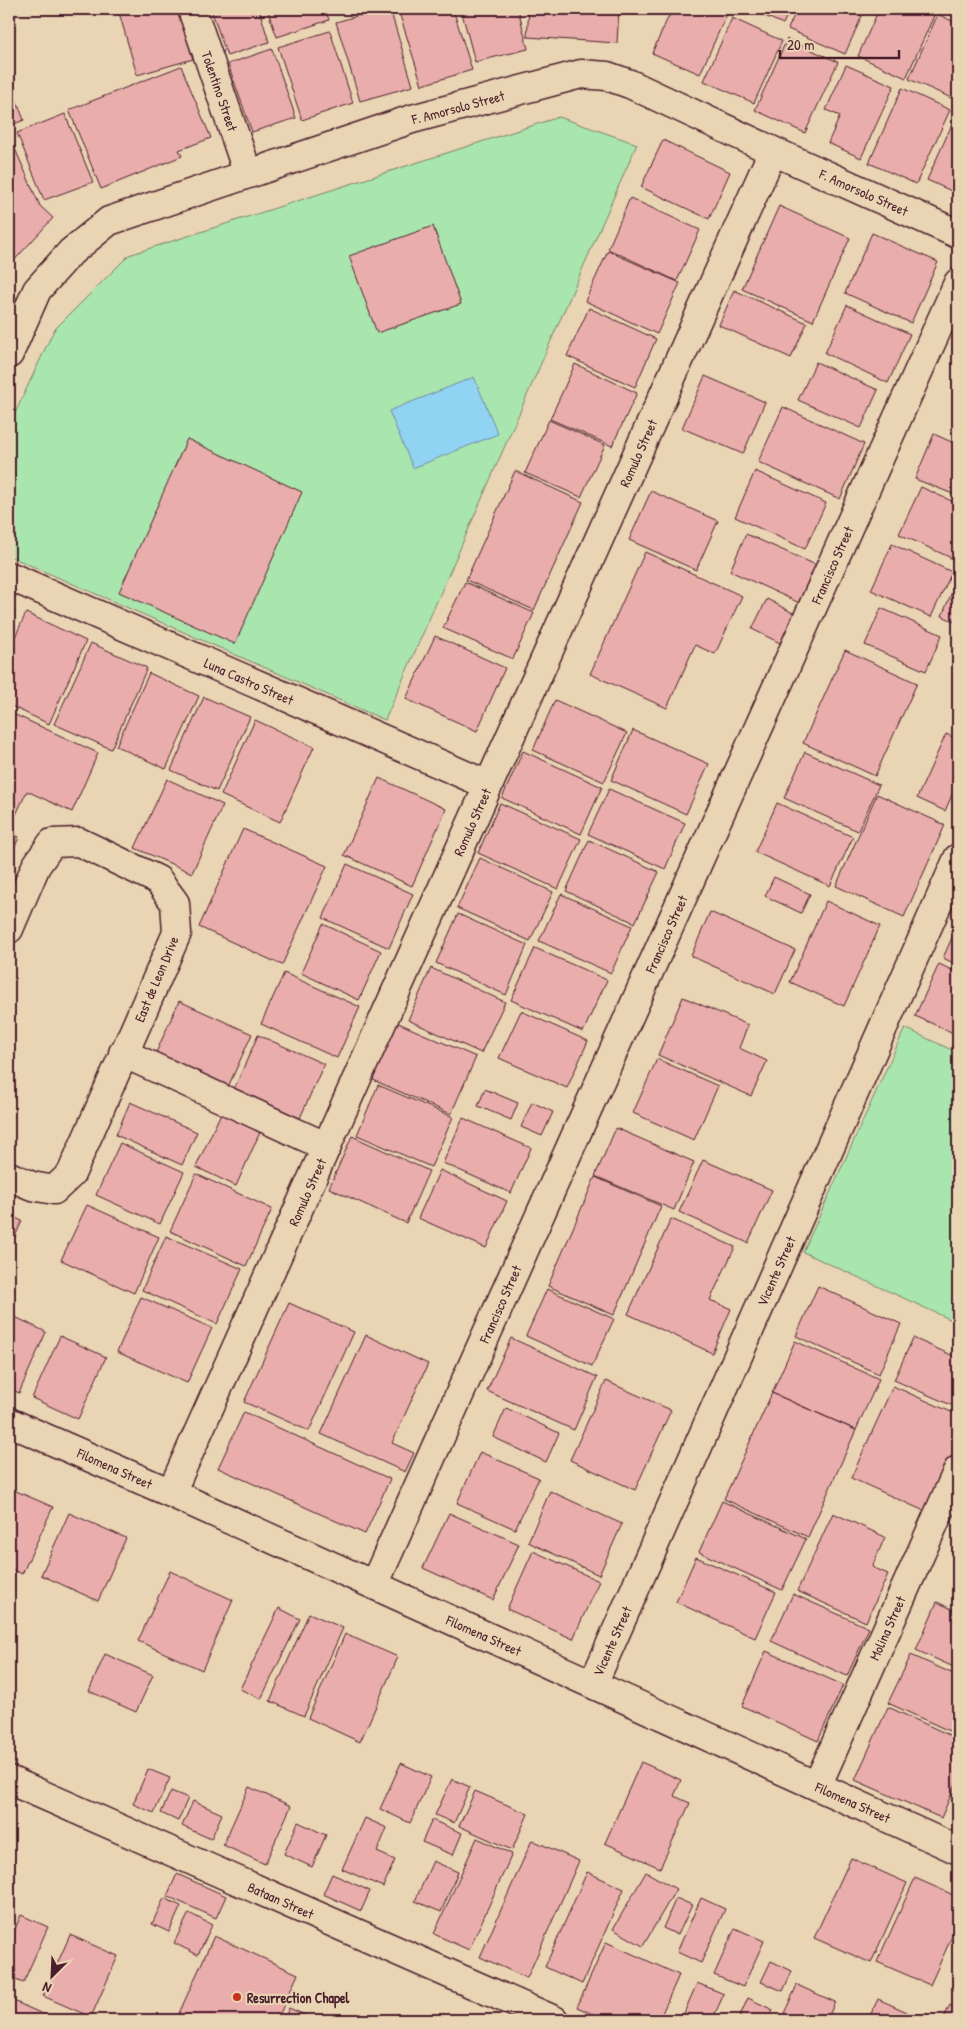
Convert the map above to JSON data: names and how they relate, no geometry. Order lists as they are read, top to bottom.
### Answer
{
  "streets": {
    "street": [
      "Tolentino Street",
      "F. Amorsolo Street",
      "Romulo Street",
      "Francisco Street",
      "Luna Castro Street",
      "East de Leon Drive",
      "Vicente Street",
      "Filomena Street",
      "Molina Street",
      "Bataan Street"
    ]
  },
  "crossings": [
    ["Tolentino Street", "F. Amorsolo Street"],
    ["F. Amorsolo Street", "Romulo Street"],
    ["Romulo Street", "Luna Castro Street"],
    ["Romulo Street", "Filomena Street"],
    ["Francisco Street", "Filomena Street"],
    ["Vicente Street", "Filomena Street"],
    ["Filomena Street", "Molina Street"]
  ],
  "places": ["Resurrection Chapel"],
  "scale_bar": "20 m",
  "north": "bottom left"
}
